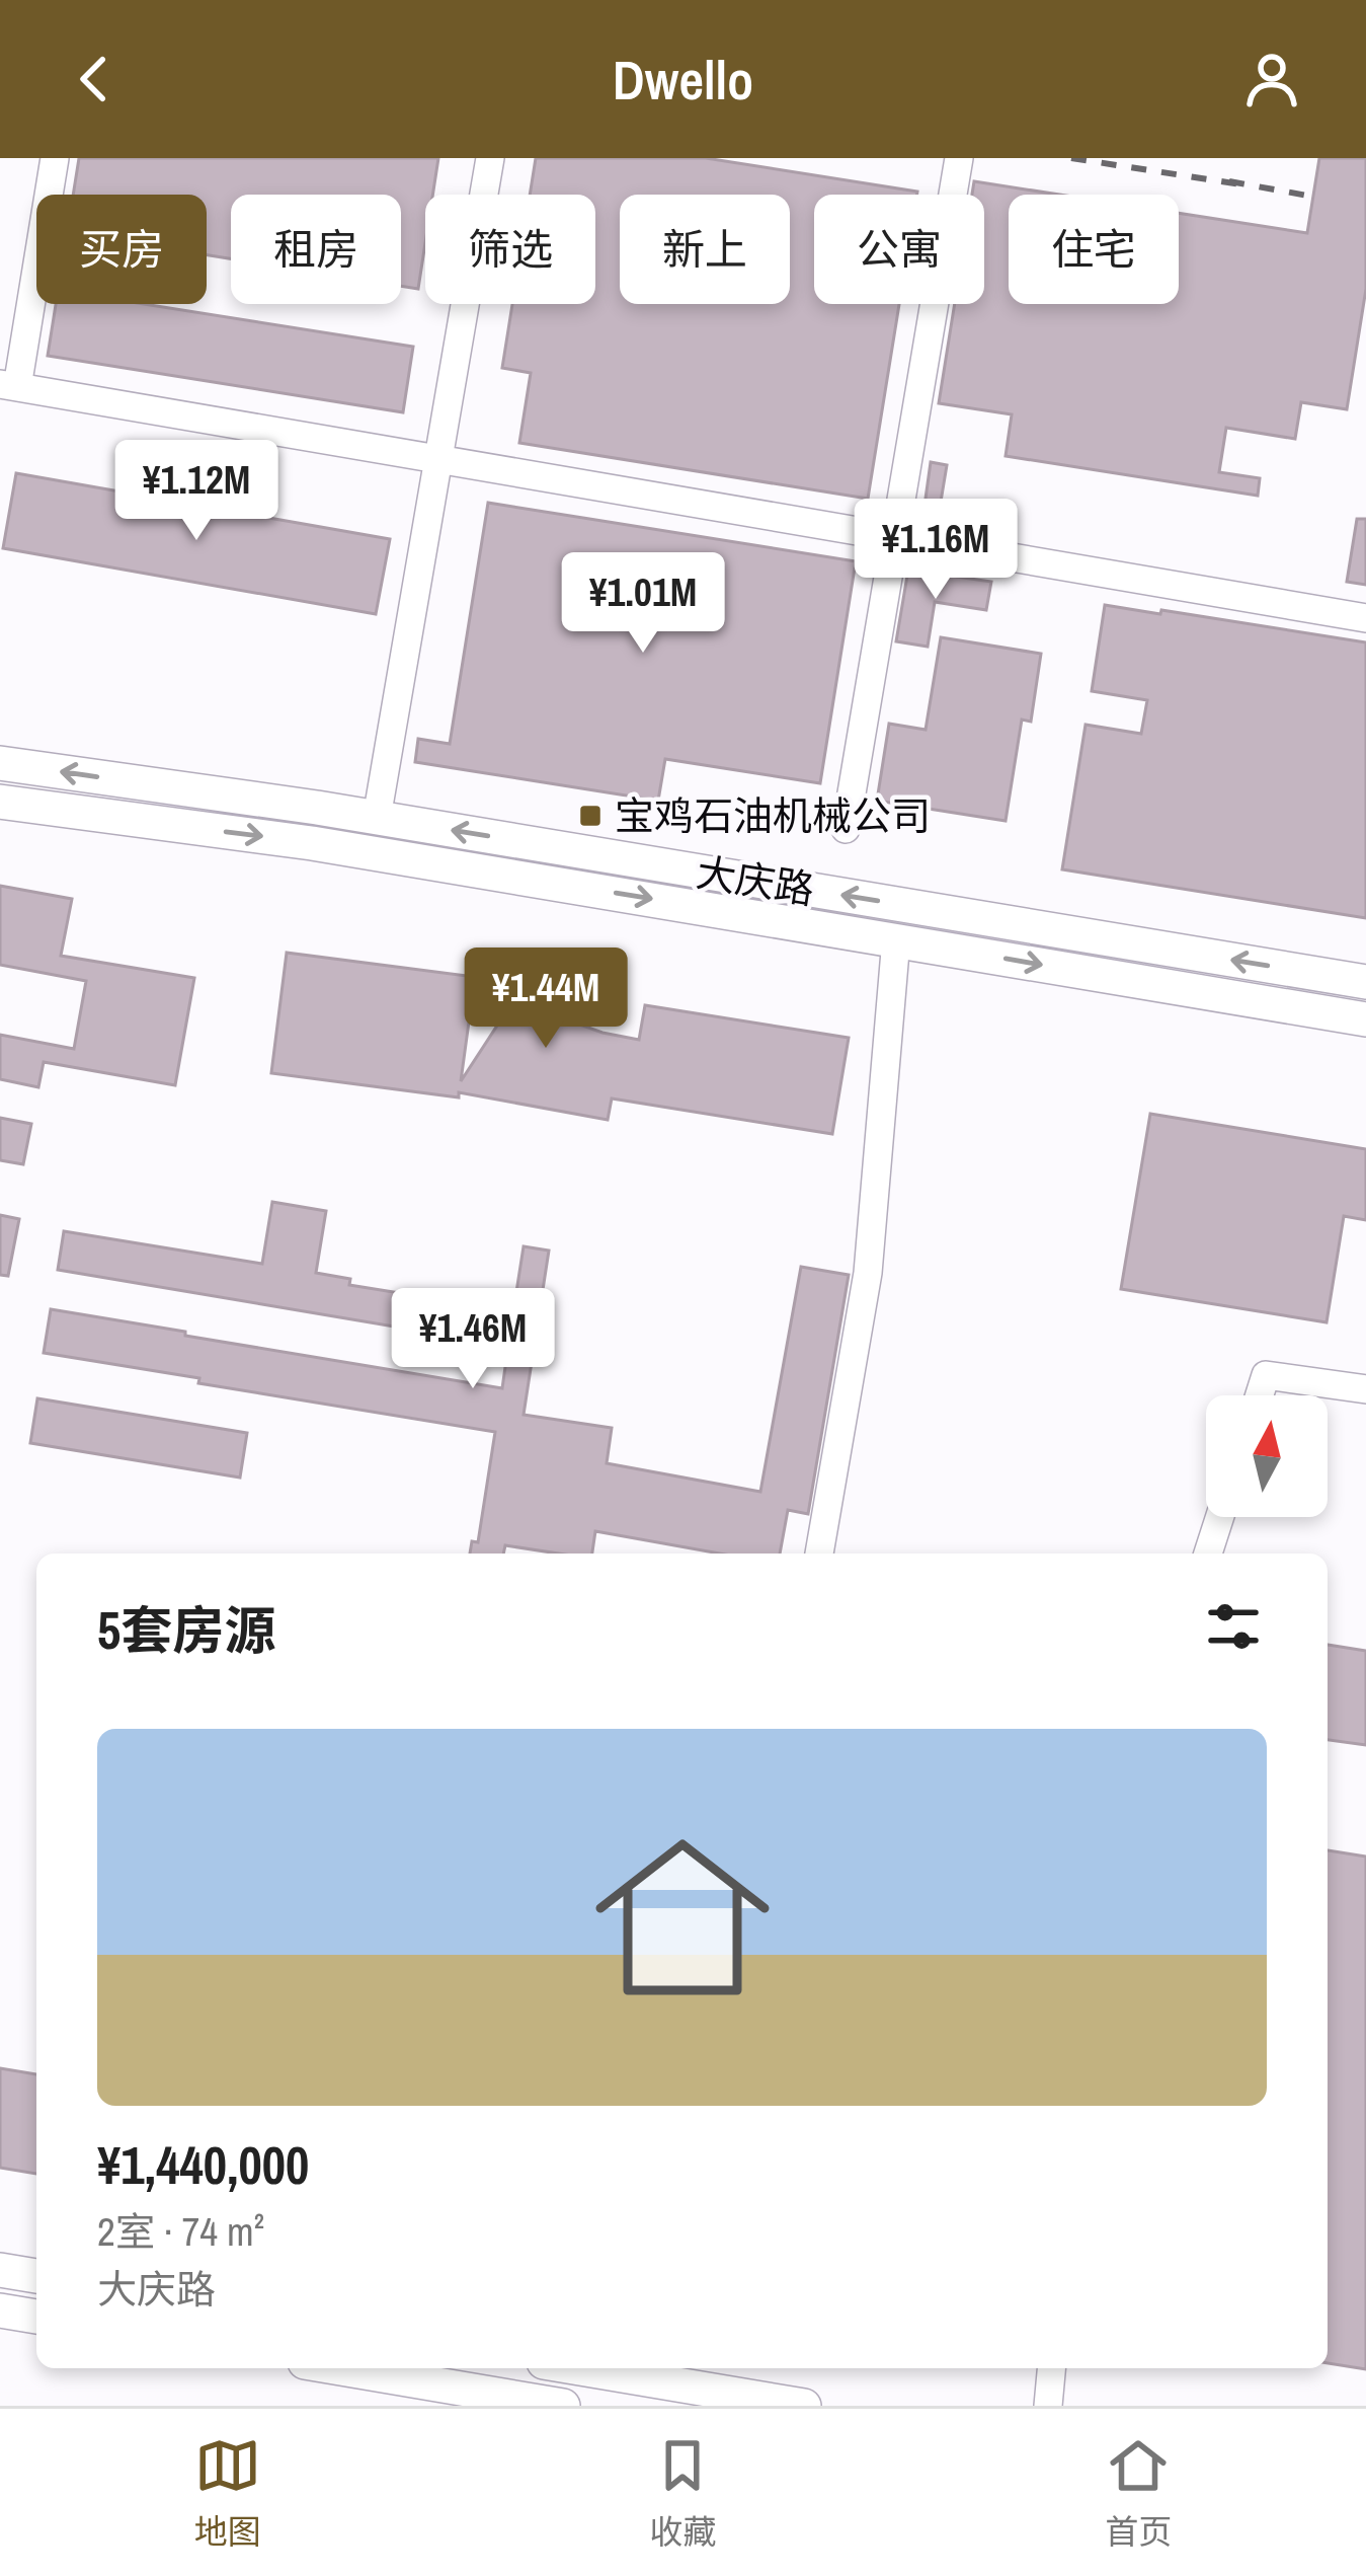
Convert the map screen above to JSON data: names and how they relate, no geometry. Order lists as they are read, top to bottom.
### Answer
{
  "streets": {
    "main road": ["大庆路"]
  },
  "places": {
    "transit": ["宝鸡石油机械公司"]
  },
  "north": "top",
  "page": {
    "header": "Dwello",
    "chip": [
      "买房",
      "租房",
      "筛选",
      "新上",
      "公寓",
      "住宅"
    ],
    "price": [
      "¥1.12M",
      "¥1.16M",
      "¥1.01M",
      "¥1.44M",
      "¥1.46M"
    ],
    "heading": "5套房源",
    "list": [
      {
        "name": "¥1,440,000",
        "note": "2室 · 74 m² · 大庆路"
      }
    ],
    "tabs": ["地图", "收藏", "首页"]
  }
}
